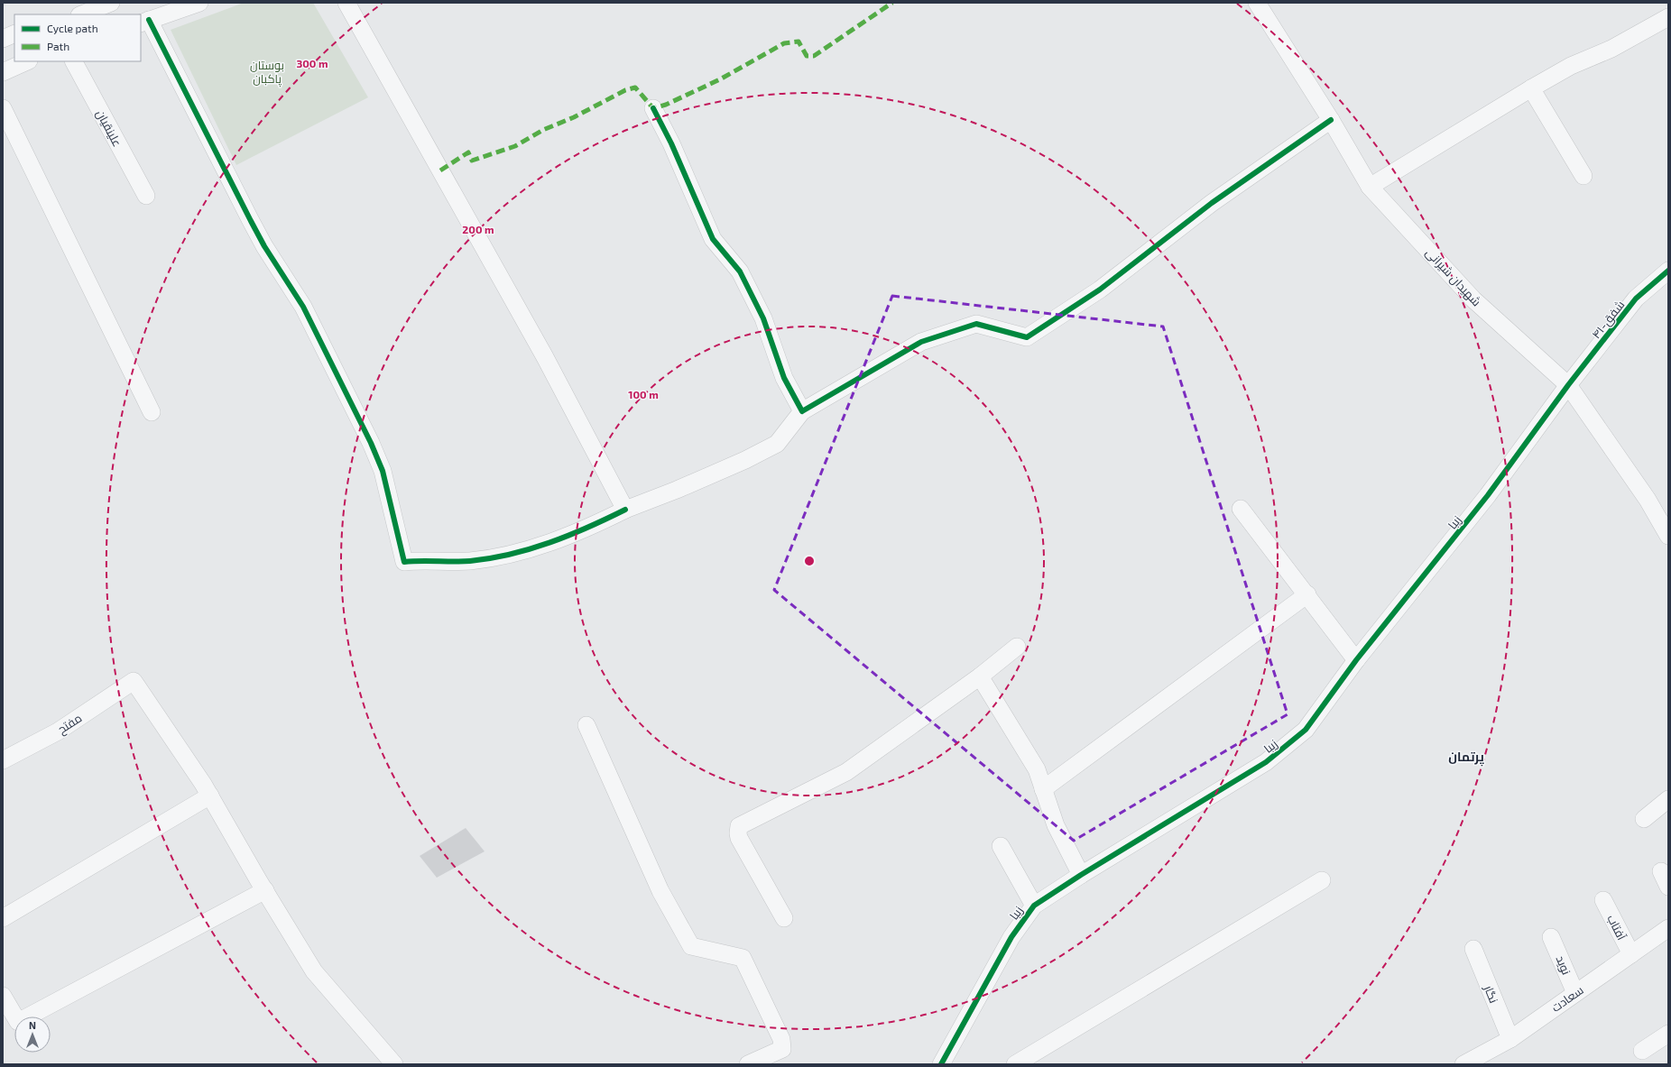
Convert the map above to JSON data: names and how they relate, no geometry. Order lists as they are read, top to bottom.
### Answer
{
  "streets": {
    "street": [
      "علینقیان",
      "شهیدان شیرانی",
      "شفق-۴۱",
      "زیبا",
      "مفتح",
      "آفتاب",
      "نوید",
      "نگار",
      "سعادت"
    ]
  },
  "crossings": [
    ["شهیدان شیرانی", "شفق-۴۱"],
    ["شهیدان شیرانی", "زیبا"],
    ["شفق-۴۱", "زیبا"],
    ["آفتاب", "سعادت"],
    ["نوید", "سعادت"],
    ["نگار", "سعادت"]
  ],
  "districts": ["پرتمان"],
  "parks": ["بوستان پاکبان"],
  "legend": ["Cycle path", "Path"],
  "north": "top",
  "rings": ["300 m", "200 m", "100 m"]
}
